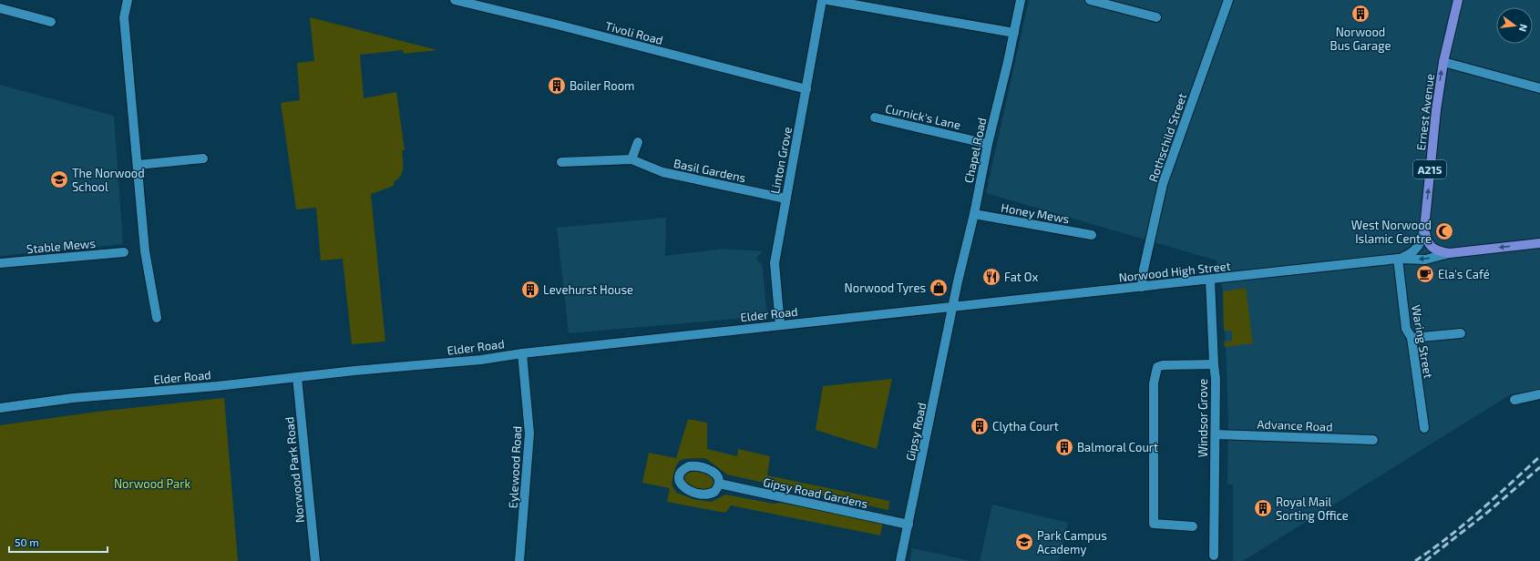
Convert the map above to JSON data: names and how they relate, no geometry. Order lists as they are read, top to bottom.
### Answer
{
  "streets": {
    "main road": ["Ernest Avenue", "A215"],
    "street": [
      "Tivoli Road",
      "Curnick's Lane",
      "Rothschild Street",
      "Chapel Road",
      "Linton Grove",
      "Basil Gardens",
      "Honey Mews",
      "Stable Mews",
      "Norwood High Street",
      "Elder Road",
      "Waring Street",
      "Windsor Grove",
      "Advance Road",
      "Gipsy Road",
      "Eylewood Road",
      "Norwood Park Road",
      "Gipsy Road Gardens"
    ]
  },
  "crossings": [
    ["Tivoli Road", "Linton Grove"],
    ["Ernest Avenue", "A215"],
    ["Ernest Avenue", "Norwood High Street"],
    ["Curnick's Lane", "Chapel Road"],
    ["Rothschild Street", "Norwood High Street"],
    ["Chapel Road", "Honey Mews"],
    ["Chapel Road", "Norwood High Street"],
    ["Chapel Road", "Elder Road"],
    ["Chapel Road", "Gipsy Road"],
    ["Linton Grove", "Basil Gardens"],
    ["Linton Grove", "Elder Road"],
    ["A215", "Norwood High Street"],
    ["Norwood High Street", "Elder Road"],
    ["Norwood High Street", "Waring Street"],
    ["Norwood High Street", "Windsor Grove"],
    ["Norwood High Street", "Gipsy Road"],
    ["Elder Road", "Gipsy Road"],
    ["Elder Road", "Eylewood Road"],
    ["Elder Road", "Norwood Park Road"],
    ["Windsor Grove", "Advance Road"],
    ["Gipsy Road", "Gipsy Road Gardens"]
  ],
  "one_way": ["Ernest Avenue"],
  "parks": ["Norwood Park"],
  "places": {
    "building": [
      "Norwood Bus Garage",
      "Boiler Room",
      "Levehurst House",
      "Clytha Court",
      "Balmoral Court",
      "Royal Mail Sorting Office"
    ],
    "school or university": ["The Norwood School", "Park Campus Academy"],
    "mosque": ["West Norwood Islamic Centre"],
    "cafe": ["Ela's Café"],
    "restaurant": ["Fat Ox"],
    "shop": ["Norwood Tyres"]
  },
  "scale_bar": "50 m",
  "north": "right"
}
